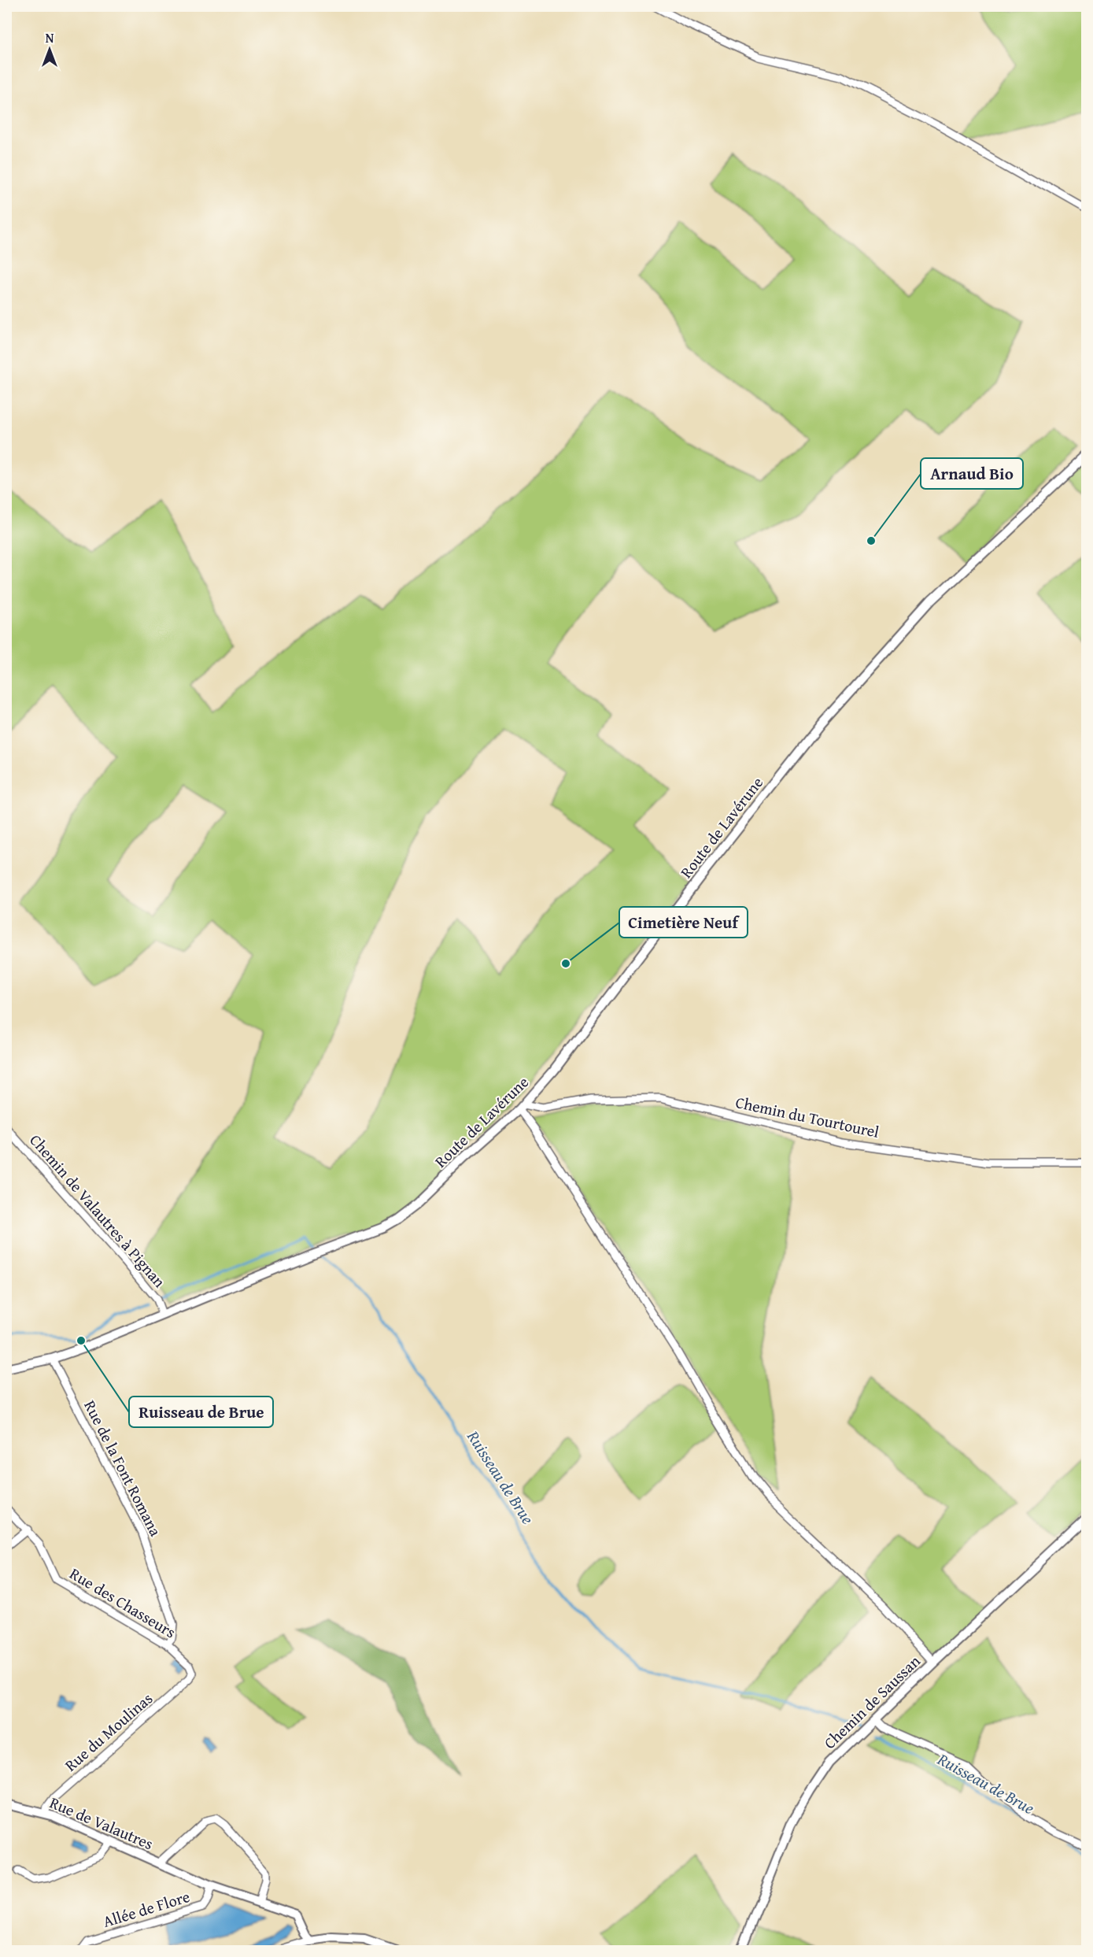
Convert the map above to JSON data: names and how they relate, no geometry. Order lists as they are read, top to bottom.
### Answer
{
  "streets": {
    "street": [
      "Route de Lavérune",
      "Chemin du Tourtourel",
      "Chemin de Valautres à Pignan",
      "Rue de la Font Romana",
      "Rue des Chasseurs",
      "Chemin de Saussan",
      "Rue du Moulinas",
      "Rue de Valautres",
      "Allée de Flore"
    ]
  },
  "crossings": [
    ["Route de Lavérune", "Chemin du Tourtourel"],
    ["Route de Lavérune", "Chemin de Valautres à Pignan"],
    ["Route de Lavérune", "Rue de la Font Romana"],
    ["Rue de la Font Romana", "Rue des Chasseurs"],
    ["Rue des Chasseurs", "Rue du Moulinas"],
    ["Rue du Moulinas", "Rue de Valautres"],
    ["Rue de Valautres", "Allée de Flore"]
  ],
  "water": ["Ruisseau de Brue"],
  "places": ["Arnaud Bio", "Cimetière Neuf", "Ruisseau de Brue"],
  "north": "top"
}
